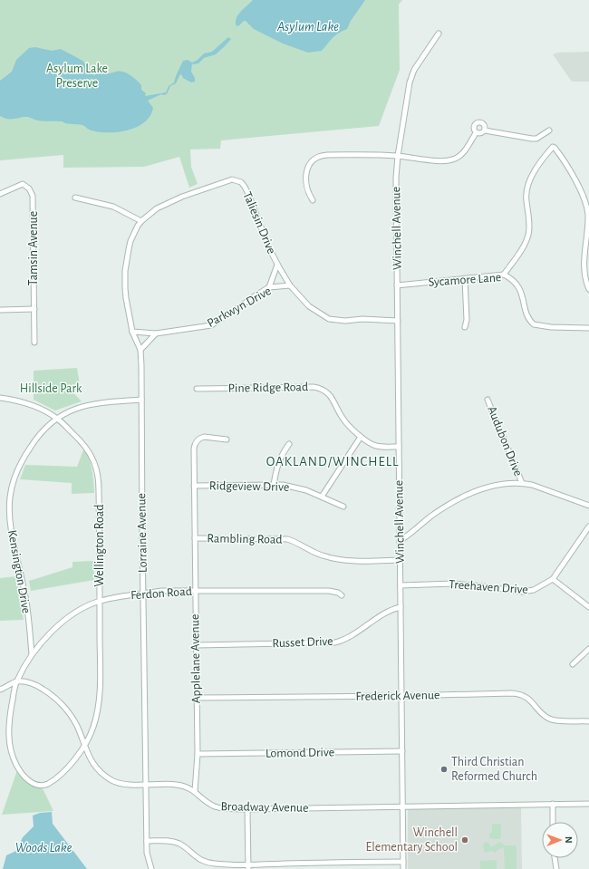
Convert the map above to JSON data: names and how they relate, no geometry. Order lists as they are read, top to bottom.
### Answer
{
  "streets": {
    "street": [
      "Taliesin Drive",
      "Winchell Avenue",
      "Tamsin Avenue",
      "Sycamore Lane",
      "Parkwyn Drive",
      "Pine Ridge Road",
      "Audubon Drive",
      "Ridgeview Drive",
      "Lorraine Avenue",
      "Rambling Road",
      "Wellington Road",
      "Kensington Drive",
      "Treehaven Drive",
      "Ferdon Road",
      "Russet Drive",
      "Applelane Avenue",
      "Frederick Avenue",
      "Lomond Drive",
      "Broadway Avenue"
    ]
  },
  "crossings": [
    ["Taliesin Drive", "Parkwyn Drive"],
    ["Taliesin Drive", "Lorraine Avenue"],
    ["Winchell Avenue", "Sycamore Lane"],
    ["Winchell Avenue", "Pine Ridge Road"],
    ["Winchell Avenue", "Rambling Road"],
    ["Winchell Avenue", "Treehaven Drive"],
    ["Winchell Avenue", "Russet Drive"],
    ["Winchell Avenue", "Frederick Avenue"],
    ["Winchell Avenue", "Lomond Drive"],
    ["Winchell Avenue", "Broadway Avenue"],
    ["Parkwyn Drive", "Lorraine Avenue"],
    ["Ridgeview Drive", "Applelane Avenue"],
    ["Lorraine Avenue", "Kensington Drive"],
    ["Lorraine Avenue", "Ferdon Road"],
    ["Lorraine Avenue", "Broadway Avenue"],
    ["Rambling Road", "Applelane Avenue"],
    ["Wellington Road", "Kensington Drive"],
    ["Wellington Road", "Ferdon Road"],
    ["Wellington Road", "Broadway Avenue"],
    ["Kensington Drive", "Ferdon Road"],
    ["Ferdon Road", "Applelane Avenue"],
    ["Ferdon Road", "Broadway Avenue"],
    ["Russet Drive", "Applelane Avenue"],
    ["Applelane Avenue", "Frederick Avenue"],
    ["Applelane Avenue", "Lomond Drive"],
    ["Applelane Avenue", "Broadway Avenue"]
  ],
  "districts": ["OAKLAND/WINCHELL"],
  "water": ["Asylum Lake", "Woods Lake"],
  "parks": ["Asylum Lake Preserve", "Hillside Park"],
  "places": ["Third Christian Reformed Church", "Winchell Elementary School"],
  "north": "right"
}
